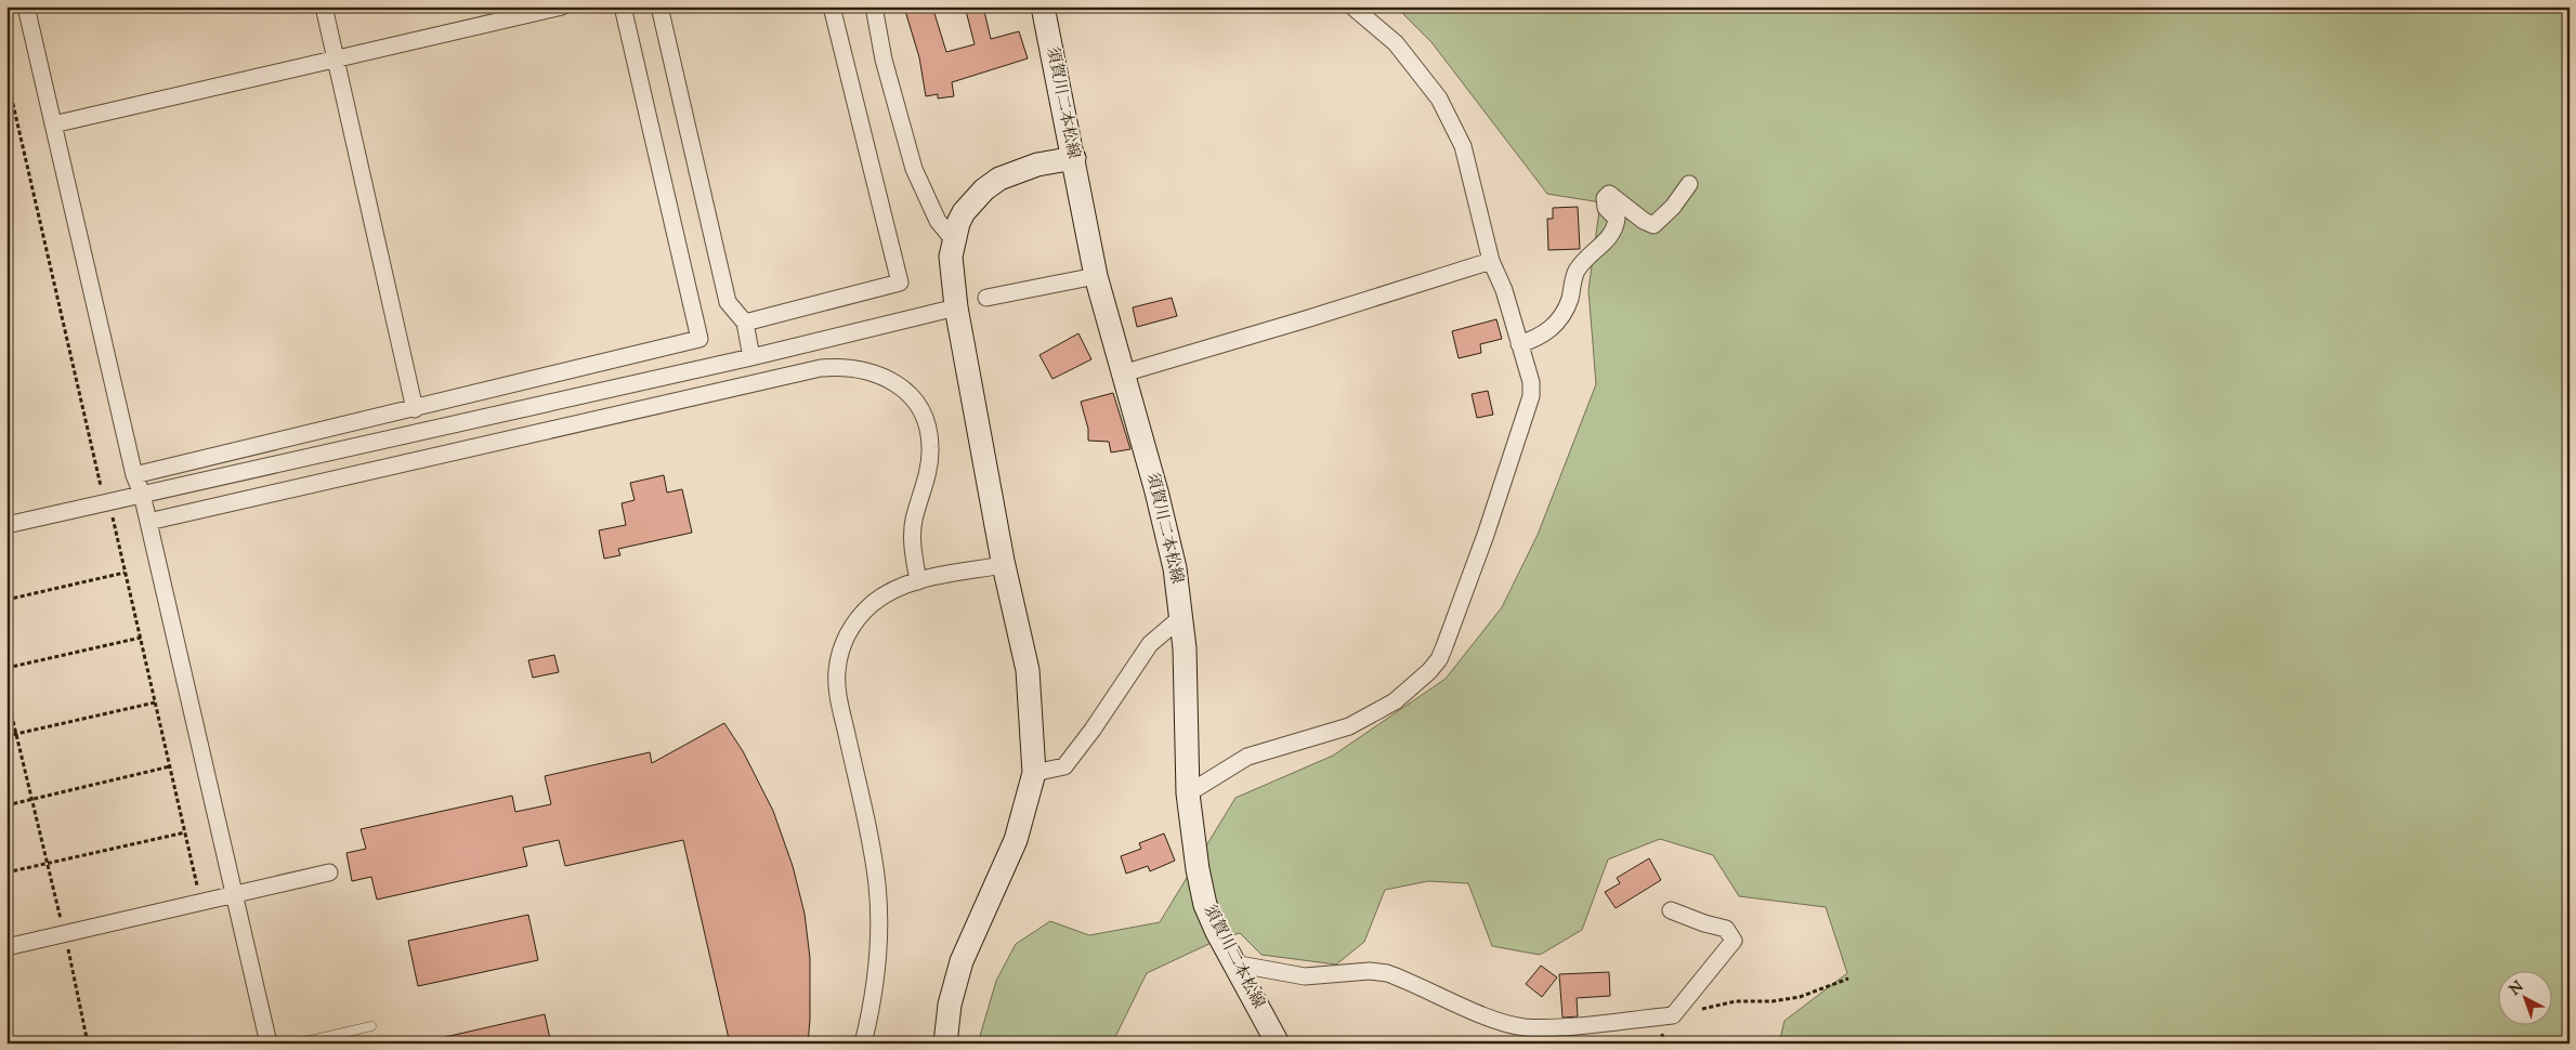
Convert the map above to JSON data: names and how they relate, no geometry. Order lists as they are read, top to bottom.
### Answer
{
  "streets": {
    "main road": ["須賀川二本松線"]
  },
  "north": "top left"
}
